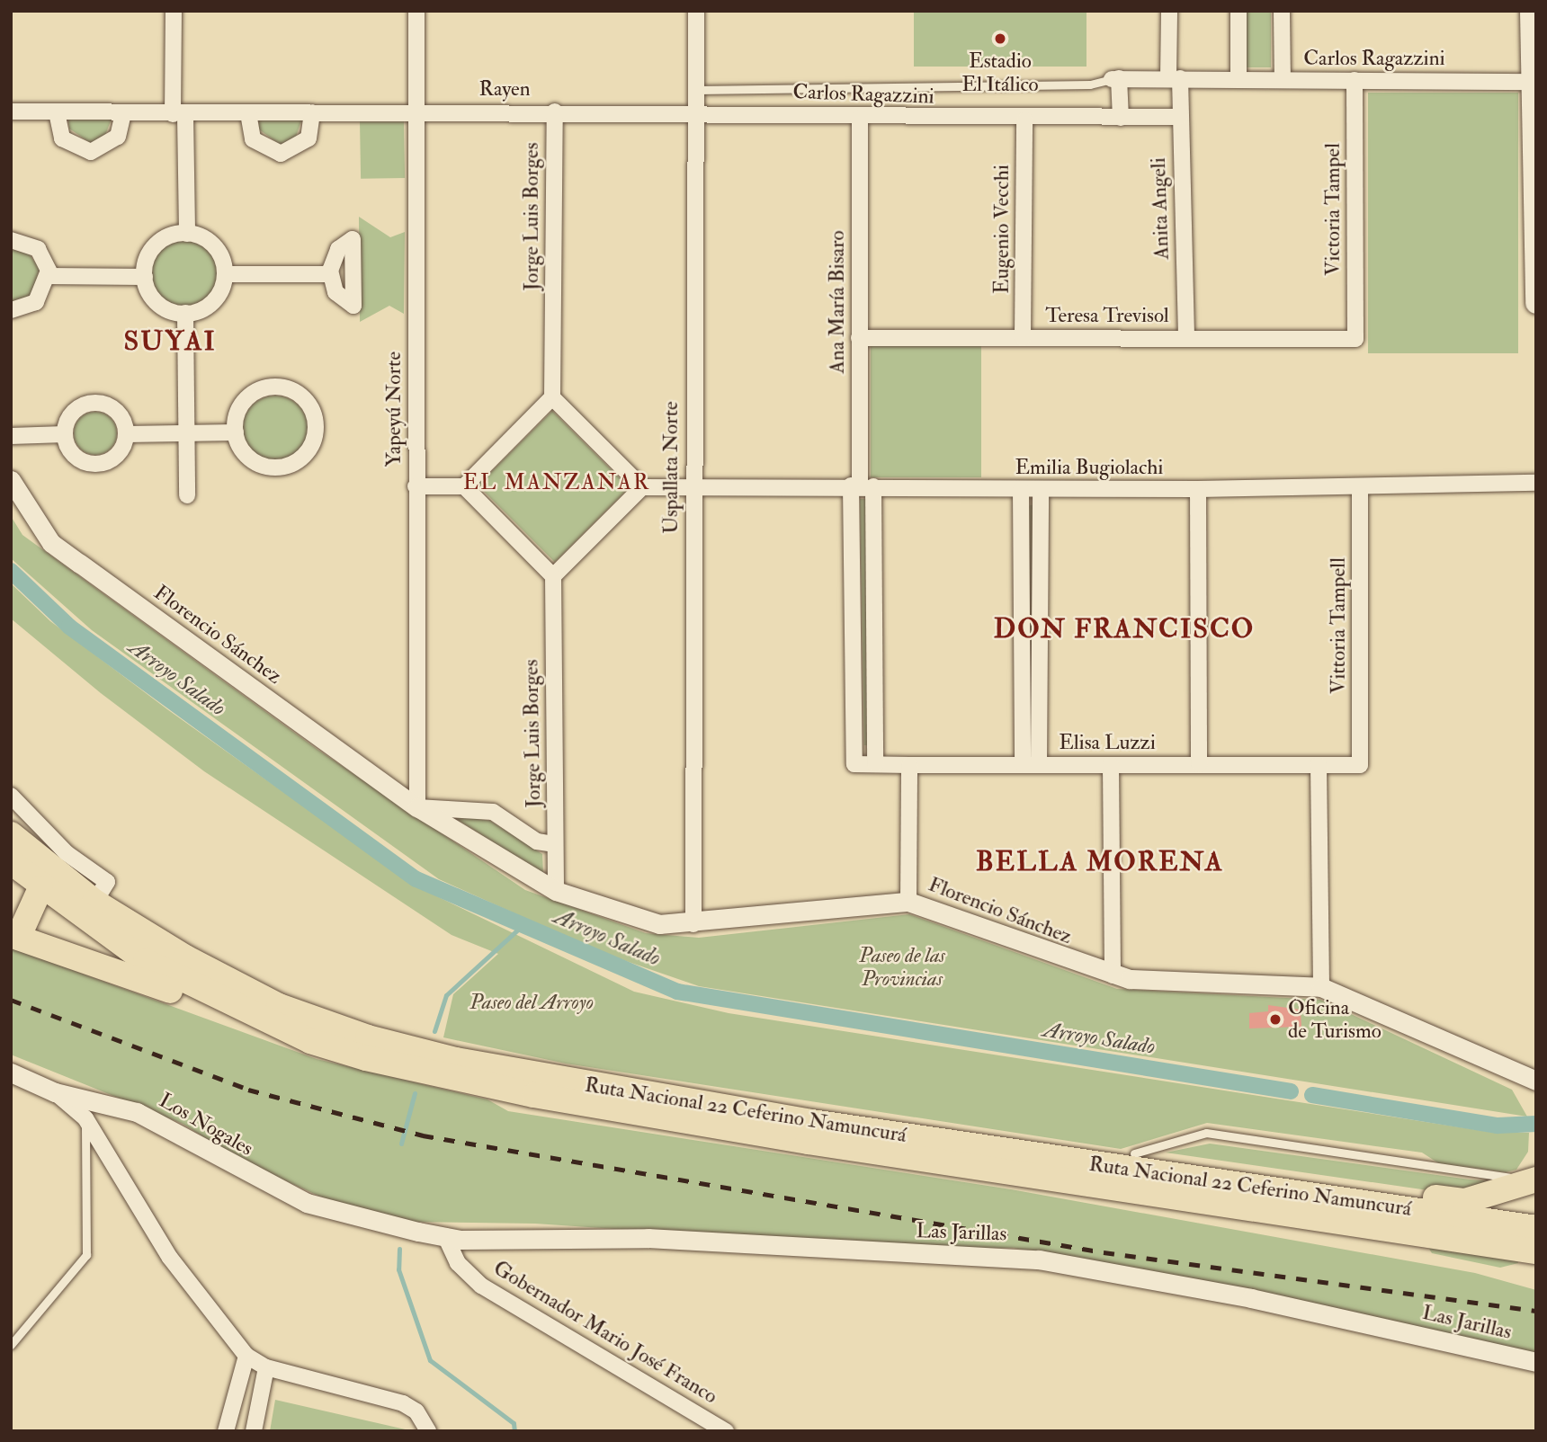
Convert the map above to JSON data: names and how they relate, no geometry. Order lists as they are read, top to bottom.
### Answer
{
  "streets": {
    "highway": ["Ruta Nacional 22 Ceferino Namuncurá"],
    "street": [
      "Carlos Ragazzini",
      "Rayen",
      "Anita Angeli",
      "Victoria Tampel",
      "Jorge Luis Borges",
      "Eugenio Vecchi",
      "Ana María Bisaro",
      "Teresa Trevisol",
      "Yapeyú Norte",
      "Uspallata Norte",
      "Emilia Bugiolachi",
      "Vittoria Tampell",
      "Florencio Sánchez",
      "Elisa Luzzi",
      "Los Nogales",
      "Las Jarillas",
      "Gobernador Mario José Franco"
    ]
  },
  "crossings": [
    ["Carlos Ragazzini", "Rayen"],
    ["Carlos Ragazzini", "Anita Angeli"],
    ["Carlos Ragazzini", "Victoria Tampel"],
    ["Carlos Ragazzini", "Eugenio Vecchi"],
    ["Carlos Ragazzini", "Ana María Bisaro"],
    ["Carlos Ragazzini", "Uspallata Norte"],
    ["Rayen", "Jorge Luis Borges"],
    ["Rayen", "Yapeyú Norte"],
    ["Rayen", "Uspallata Norte"],
    ["Anita Angeli", "Teresa Trevisol"],
    ["Victoria Tampel", "Teresa Trevisol"],
    ["Jorge Luis Borges", "Florencio Sánchez"],
    ["Eugenio Vecchi", "Teresa Trevisol"],
    ["Ana María Bisaro", "Teresa Trevisol"],
    ["Ana María Bisaro", "Emilia Bugiolachi"],
    ["Ana María Bisaro", "Elisa Luzzi"],
    ["Yapeyú Norte", "Florencio Sánchez"],
    ["Uspallata Norte", "Emilia Bugiolachi"],
    ["Uspallata Norte", "Florencio Sánchez"],
    ["Emilia Bugiolachi", "Vittoria Tampell"],
    ["Vittoria Tampell", "Elisa Luzzi"],
    ["Los Nogales", "Las Jarillas"],
    ["Las Jarillas", "Gobernador Mario José Franco"]
  ],
  "districts": [
    "SUYAI",
    "EL MANZANAR",
    "DON FRANCISCO",
    "BELLA MORENA"
  ],
  "water": ["Arroyo Salado"],
  "parks": ["Paseo de las Provincias", "Paseo del Arroyo"],
  "places": ["Estadio El Itálico", "Oficina de Turismo"]
}
